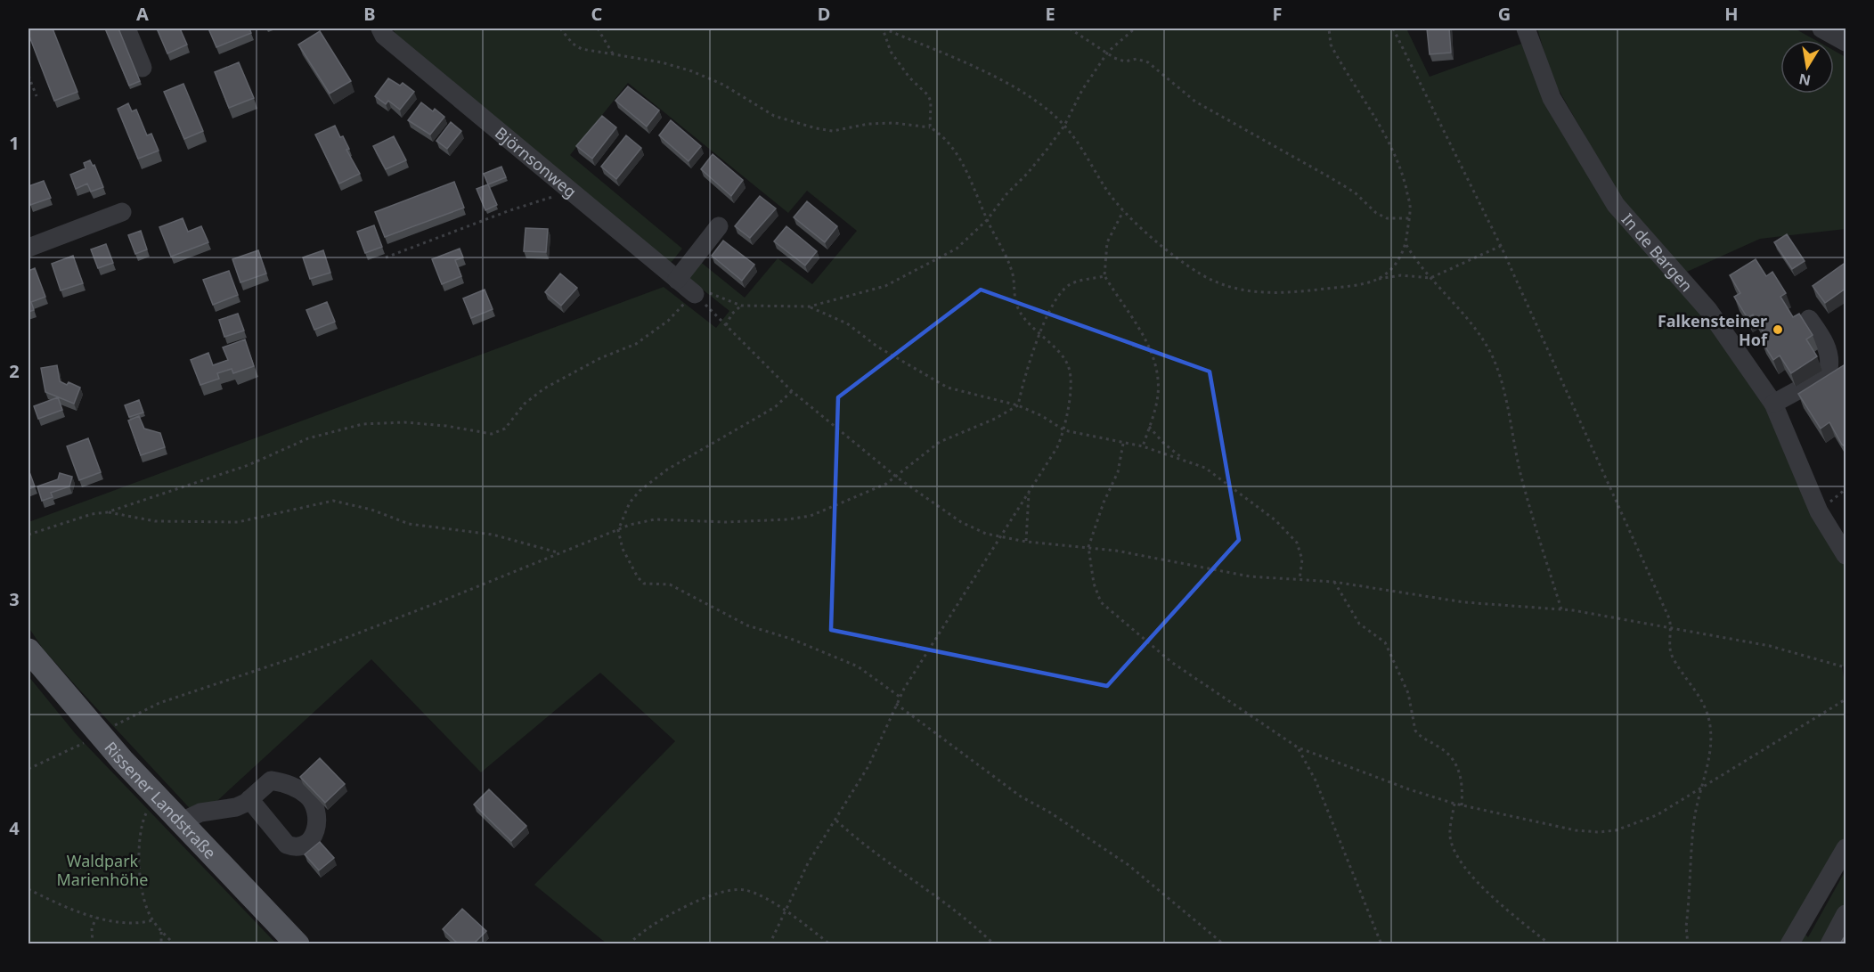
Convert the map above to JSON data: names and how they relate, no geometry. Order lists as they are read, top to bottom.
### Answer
{
  "streets": {
    "main road": ["Rissener Landstraße"],
    "street": ["Björnsonweg", "In de Bargen"]
  },
  "parks": ["Waldpark Marienhöhe"],
  "places": ["Falkensteiner Hof"],
  "north": "bottom",
  "grid": {
    "columns": [
      "A",
      "B",
      "C",
      "D",
      "E",
      "F",
      "G",
      "H"
    ],
    "rows": [
      "1",
      "2",
      "3",
      "4"
    ]
  }
}
